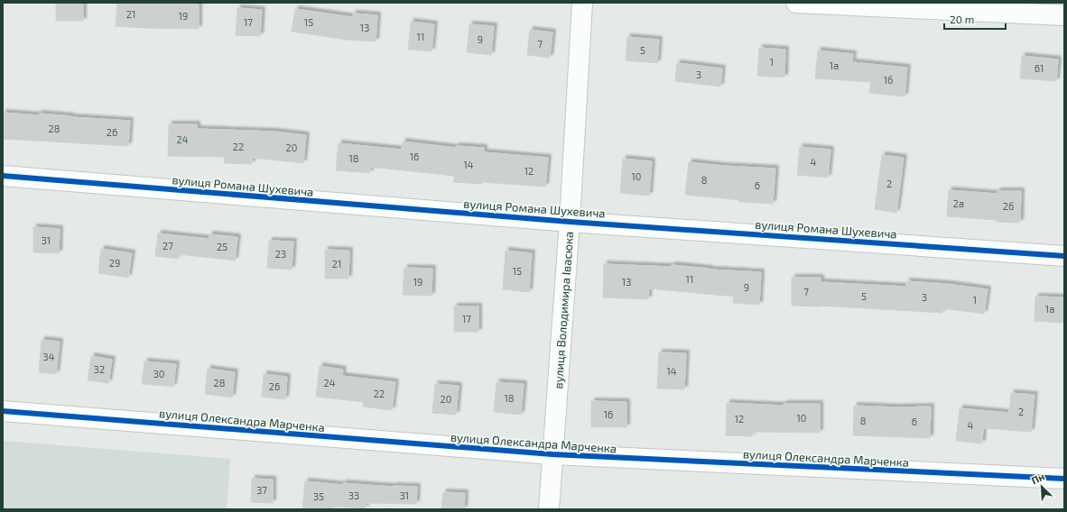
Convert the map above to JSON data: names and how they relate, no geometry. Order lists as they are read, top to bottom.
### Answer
{
  "streets": {
    "street": ["вулиця Романа Шухевича", "вулиця Володимира Івасюка", "вулиця Олександра Марченка"]
  },
  "crossings": [
    ["вулиця Романа Шухевича", "вулиця Володимира Івасюка"],
    ["вулиця Володимира Івасюка", "вулиця Олександра Марченка"]
  ],
  "house_numbers": [
    "21",
    "19",
    "17",
    "15",
    "13",
    "11",
    "9",
    "7",
    "5",
    "1",
    "1а",
    "61",
    "3",
    "1б",
    "28",
    "26",
    "24",
    "22",
    "20",
    "16",
    "18",
    "4",
    "14",
    "12",
    "10",
    "8",
    "2",
    "6",
    "2а",
    "2б",
    "31",
    "27",
    "25",
    "23",
    "29",
    "21",
    "15",
    "11",
    "19",
    "13",
    "9",
    "7",
    "5",
    "3",
    "1",
    "1а",
    "17",
    "34",
    "32",
    "14",
    "30",
    "28",
    "24",
    "26",
    "22",
    "18",
    "20",
    "2",
    "16",
    "10",
    "12",
    "8",
    "6",
    "4",
    "37",
    "33",
    "31",
    "35"
  ],
  "scale_bar": "20 m",
  "north": "top left"
}
